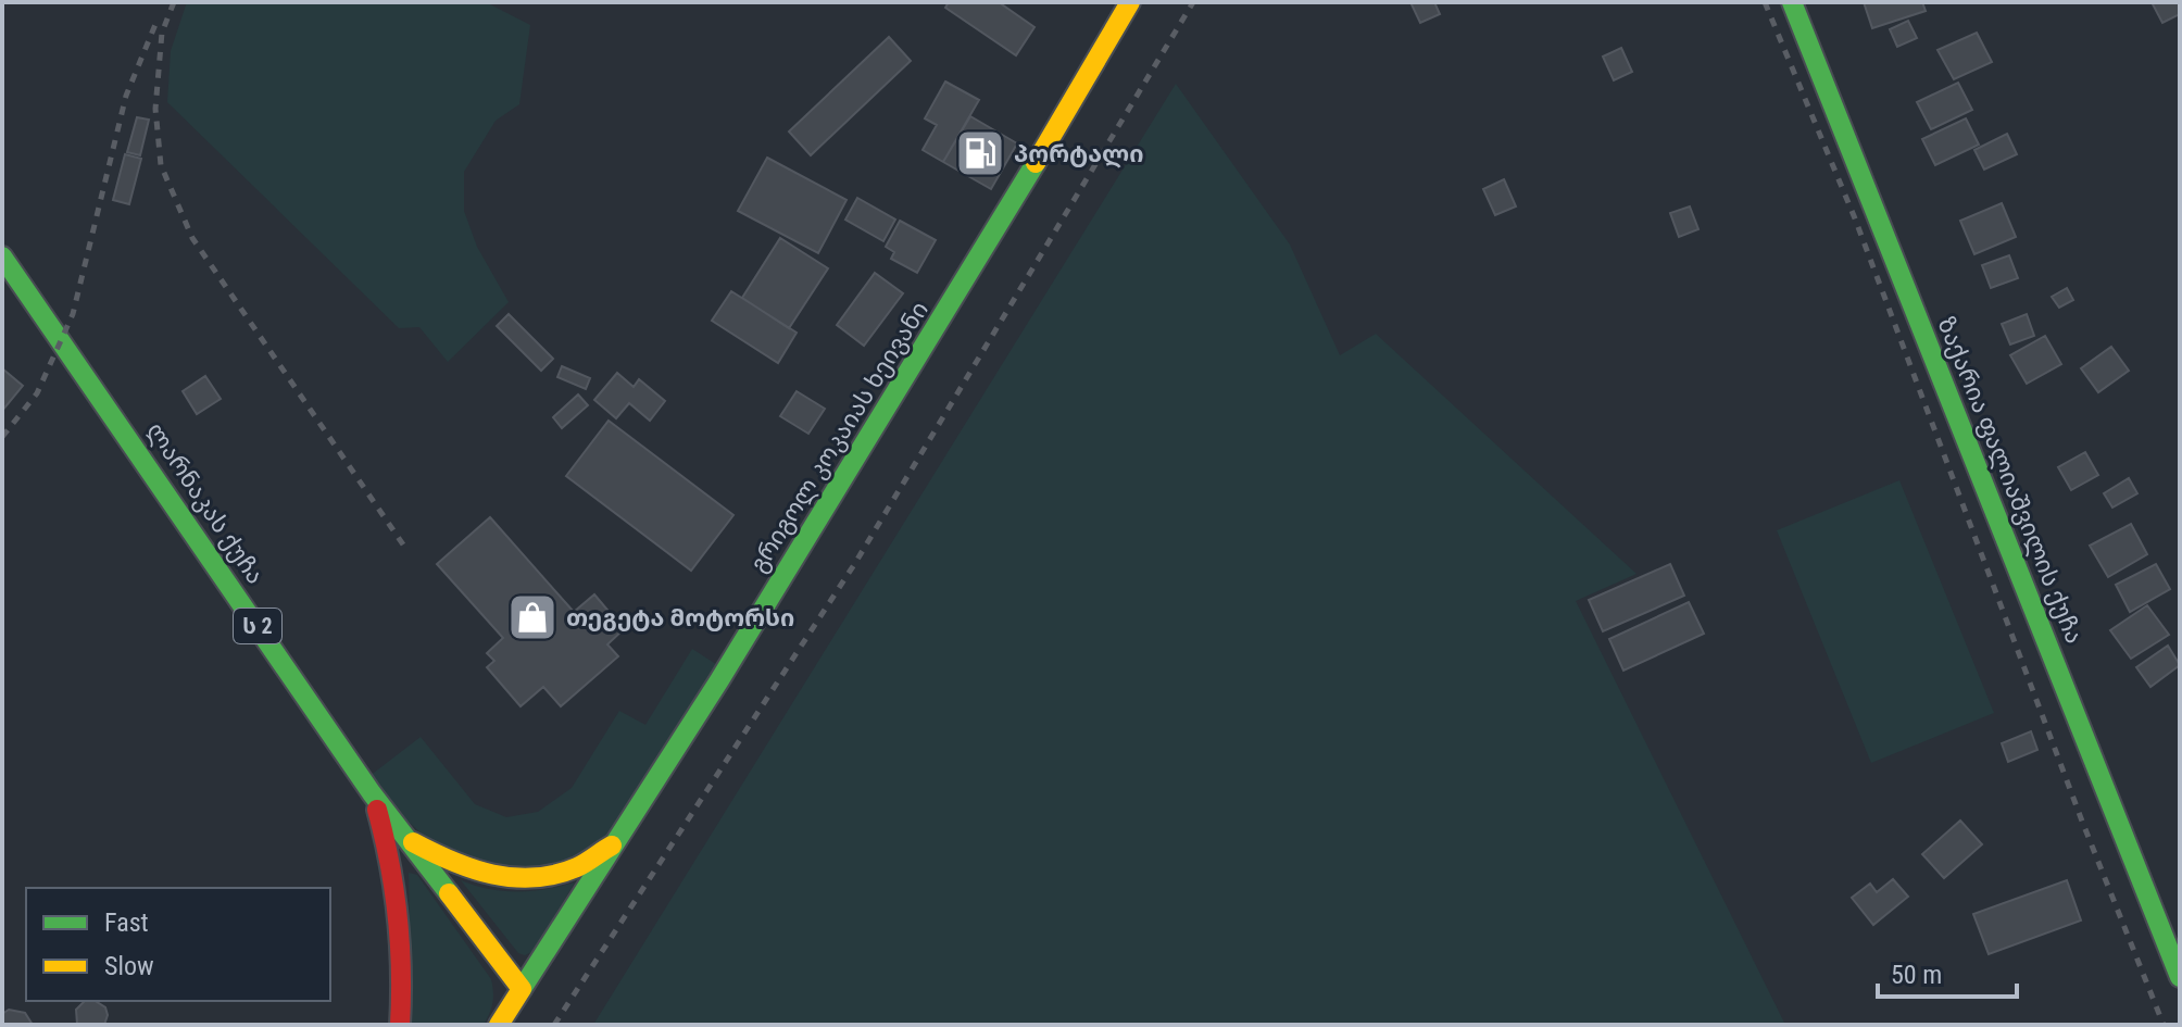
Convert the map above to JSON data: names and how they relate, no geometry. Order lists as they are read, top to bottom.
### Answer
{
  "streets": {
    "main road": [
      "გრიგოლ კოკაიას ხეივანი",
      "ზაქარია ფალიაშვილის ქუჩა",
      "ლარნაკას ქუჩა",
      "ს 2"
    ]
  },
  "crossings": [
    ["გრიგოლ კოკაიას ხეივანი", "ლარნაკას ქუჩა"]
  ],
  "places": {
    "fuel station": ["პორტალი"],
    "shop": ["თეგეტა მოტორსი"]
  },
  "legend": ["Fast", "Slow"],
  "scale_bar": "50 m"
}
